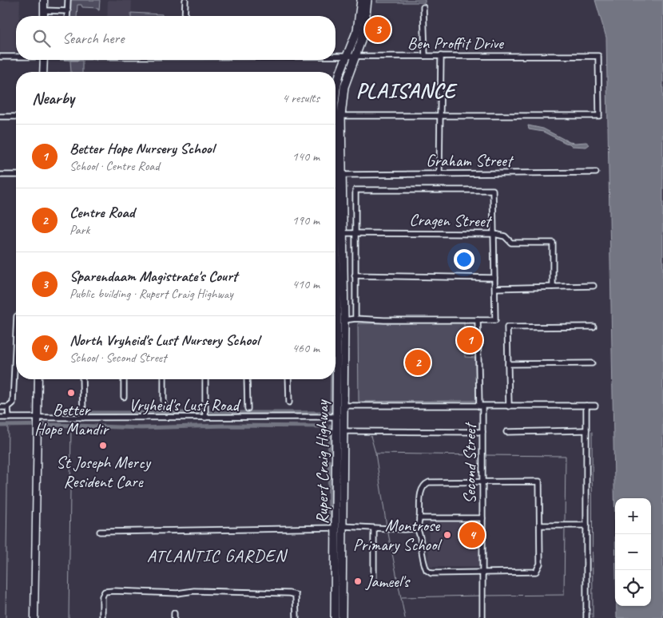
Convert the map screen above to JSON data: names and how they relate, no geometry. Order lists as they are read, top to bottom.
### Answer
{
  "streets": {
    "main road": ["Rupert Craig Highway"],
    "street": [
      "Ben Proffit Drive",
      "Graham Street",
      "Cragen Street",
      "Vryheid's Lust Road",
      "Second Street"
    ]
  },
  "crossings": [
    ["Ben Proffit Drive", "Rupert Craig Highway"],
    ["Graham Street", "Rupert Craig Highway"],
    ["Cragen Street", "Rupert Craig Highway"],
    ["Vryheid's Lust Road", "Rupert Craig Highway"]
  ],
  "districts": ["PLAISANCE", "ATLANTIC GARDEN"],
  "places": [
    "Better Hope Mandir",
    "St Joseph Mercy Resident Care",
    "Montrose Primary School",
    "Jameel's"
  ],
  "page": {
    "pins": [
      "3",
      "1",
      "2",
      "4"
    ],
    "search": "Search here",
    "heading": ["Nearby", "4 results"],
    "list": [
      {
        "mark": "1",
        "name": "Better Hope Nursery School",
        "note": "School · Centre Road",
        "value": "140 m"
      },
      {
        "mark": "2",
        "name": "Centre Road",
        "note": "Park",
        "value": "190 m"
      },
      {
        "mark": "3",
        "name": "Sparendaam Magistrate's Court",
        "note": "Public building · Rupert Craig Highway",
        "value": "410 m"
      },
      {
        "mark": "4",
        "name": "North Vryheid's Lust Nursery School",
        "note": "School · Second Street",
        "value": "460 m"
      }
    ],
    "map_buttons": ["+", "−"]
  }
}
